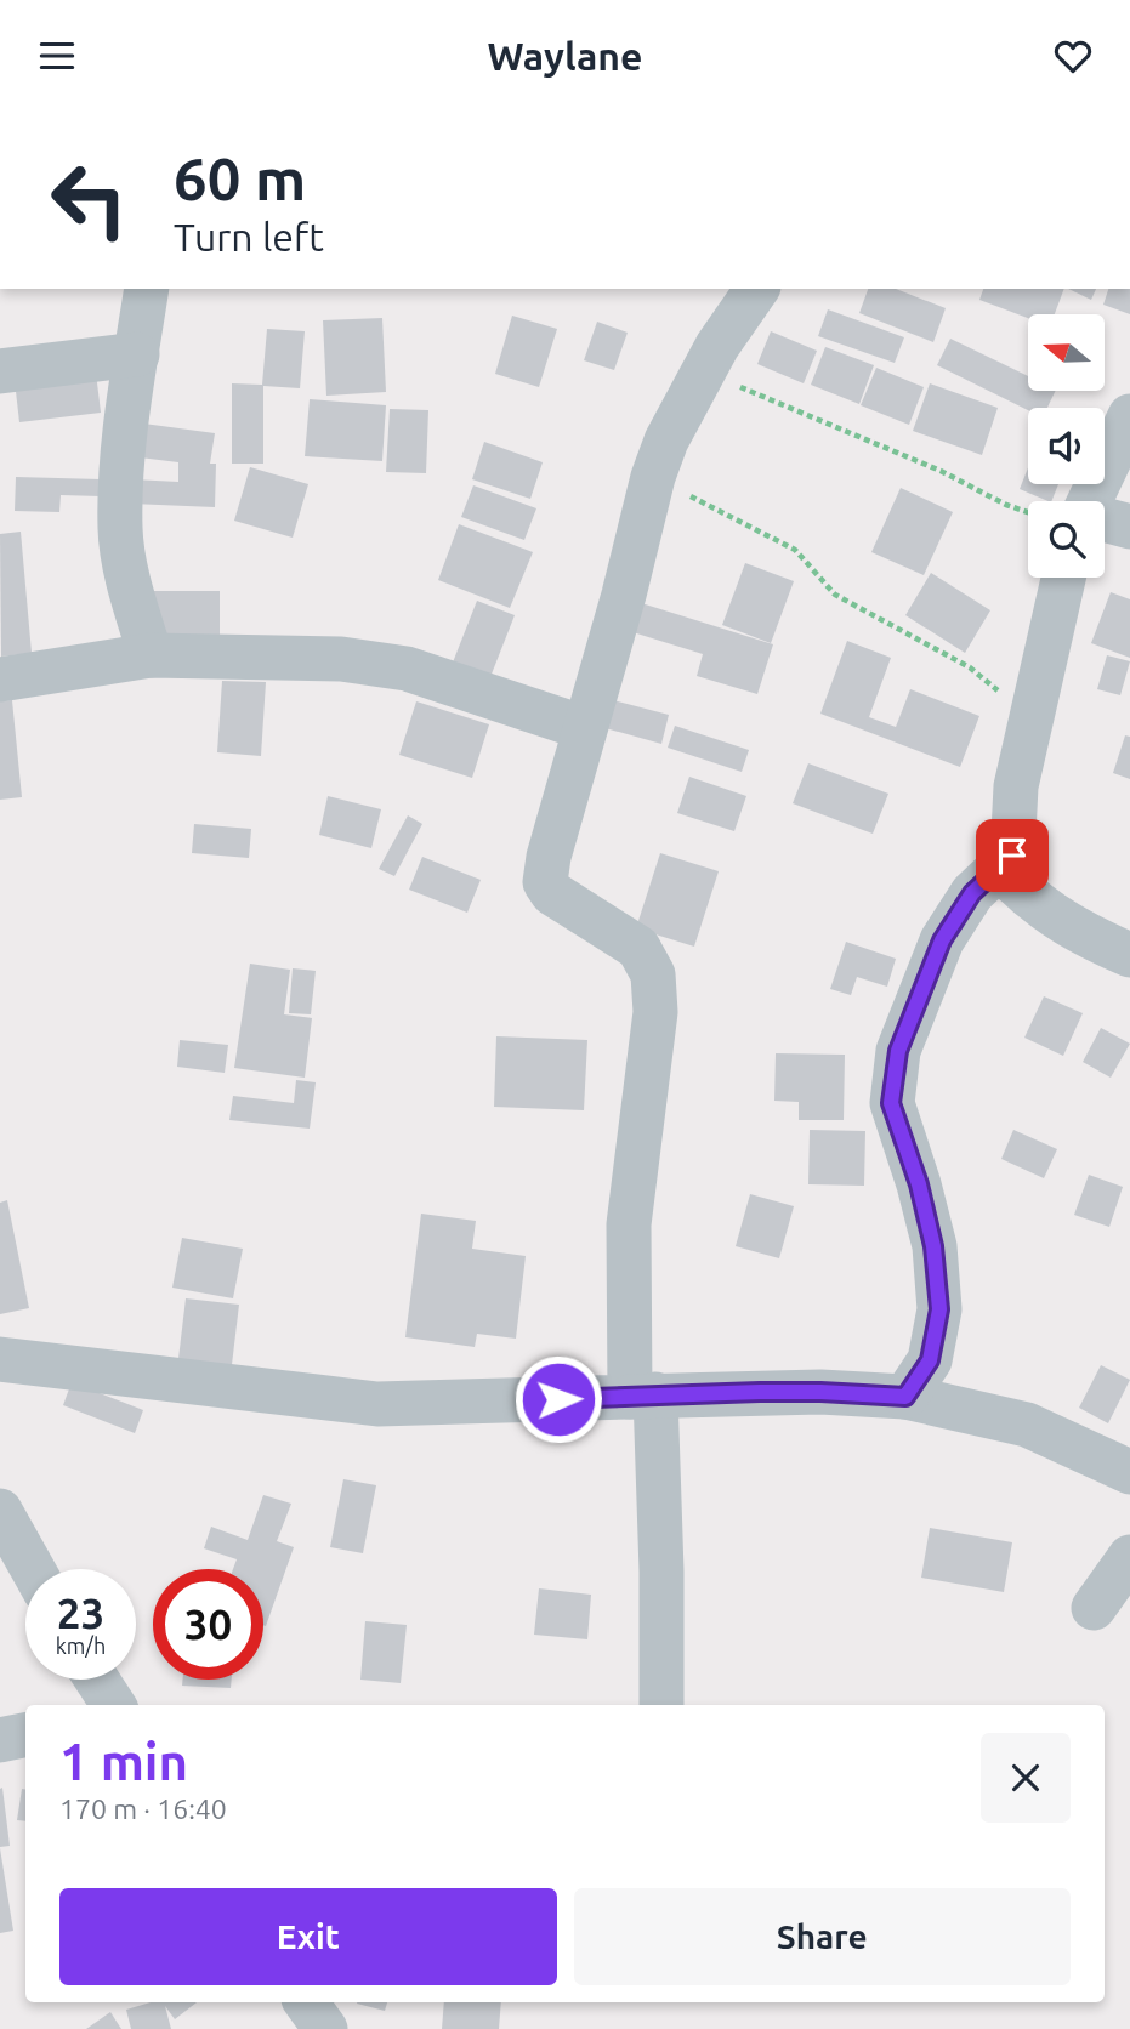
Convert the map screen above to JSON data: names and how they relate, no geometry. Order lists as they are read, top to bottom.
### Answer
{
  "north": "left",
  "page": {
    "header": "Waylane",
    "turn": ["60 m", "Turn left"],
    "speed": "23 km/h",
    "limit": "30",
    "heading": ["1 min", "170 m · 16:40"],
    "buttons": ["Exit", "Share"]
  }
}
